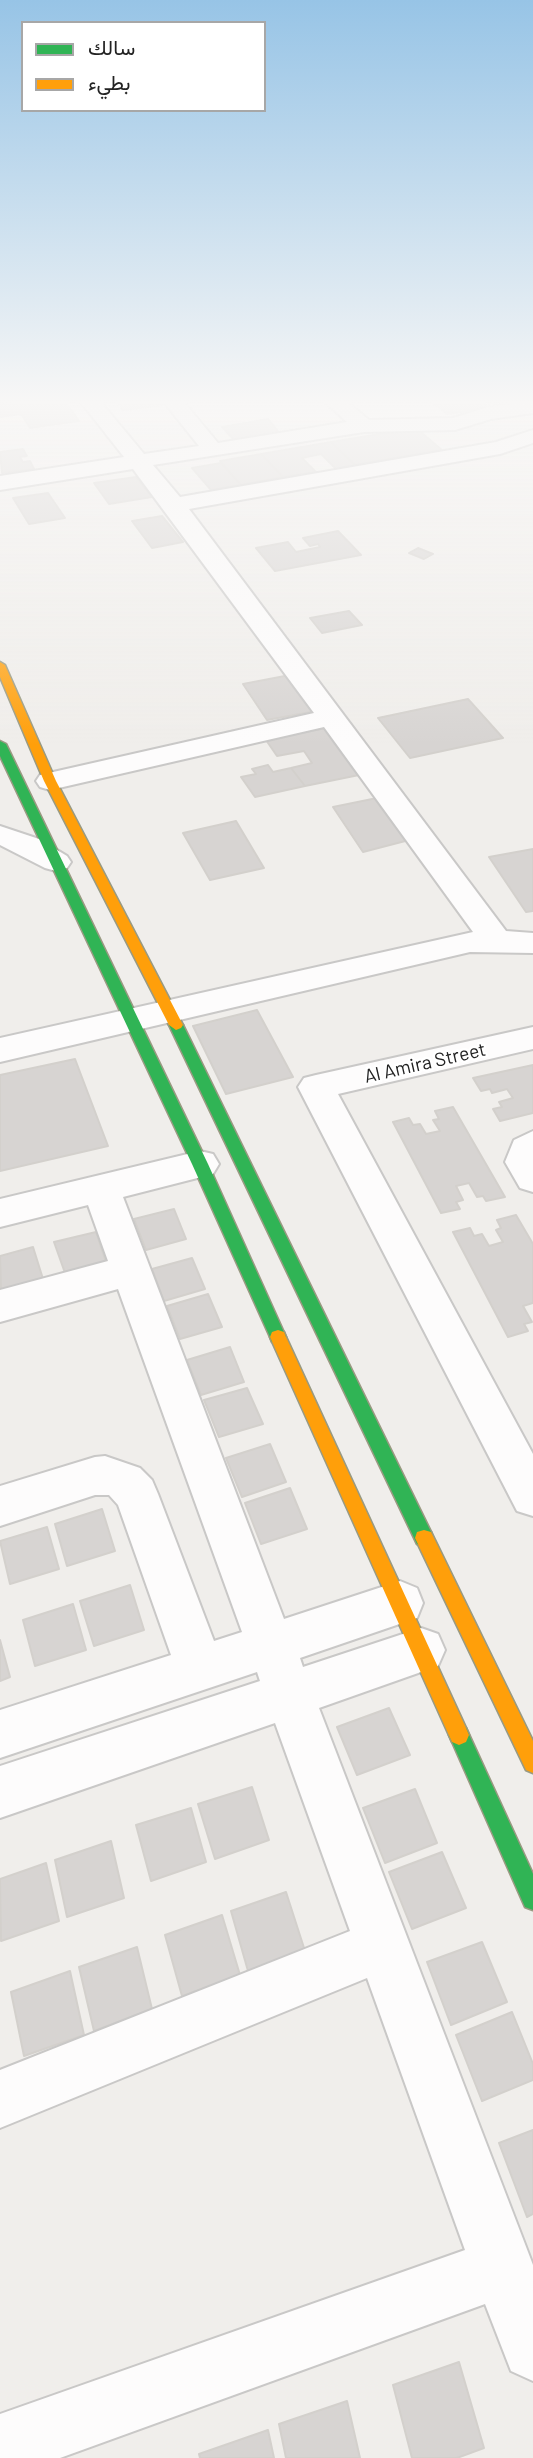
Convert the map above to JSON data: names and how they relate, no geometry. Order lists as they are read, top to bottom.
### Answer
{
  "streets": {
    "street": ["Al Amira Street"]
  },
  "legend": ["سالك", "بطيء"]
}
